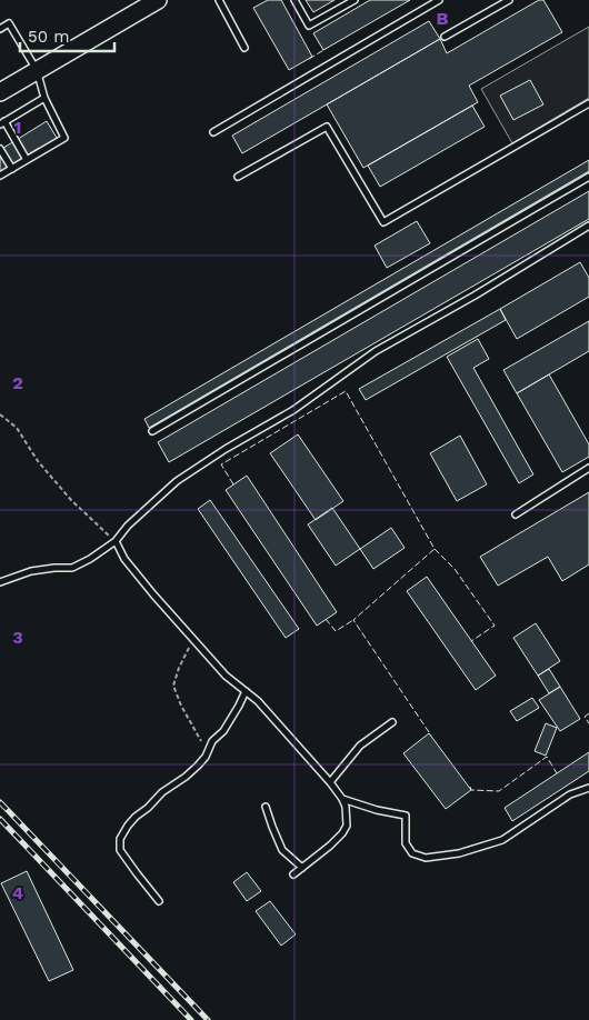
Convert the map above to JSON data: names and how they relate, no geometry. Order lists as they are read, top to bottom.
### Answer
{
  "scale_bar": "50 m",
  "grid": {
    "columns": ["B"],
    "rows": [
      "1",
      "2",
      "3",
      "4"
    ]
  }
}
